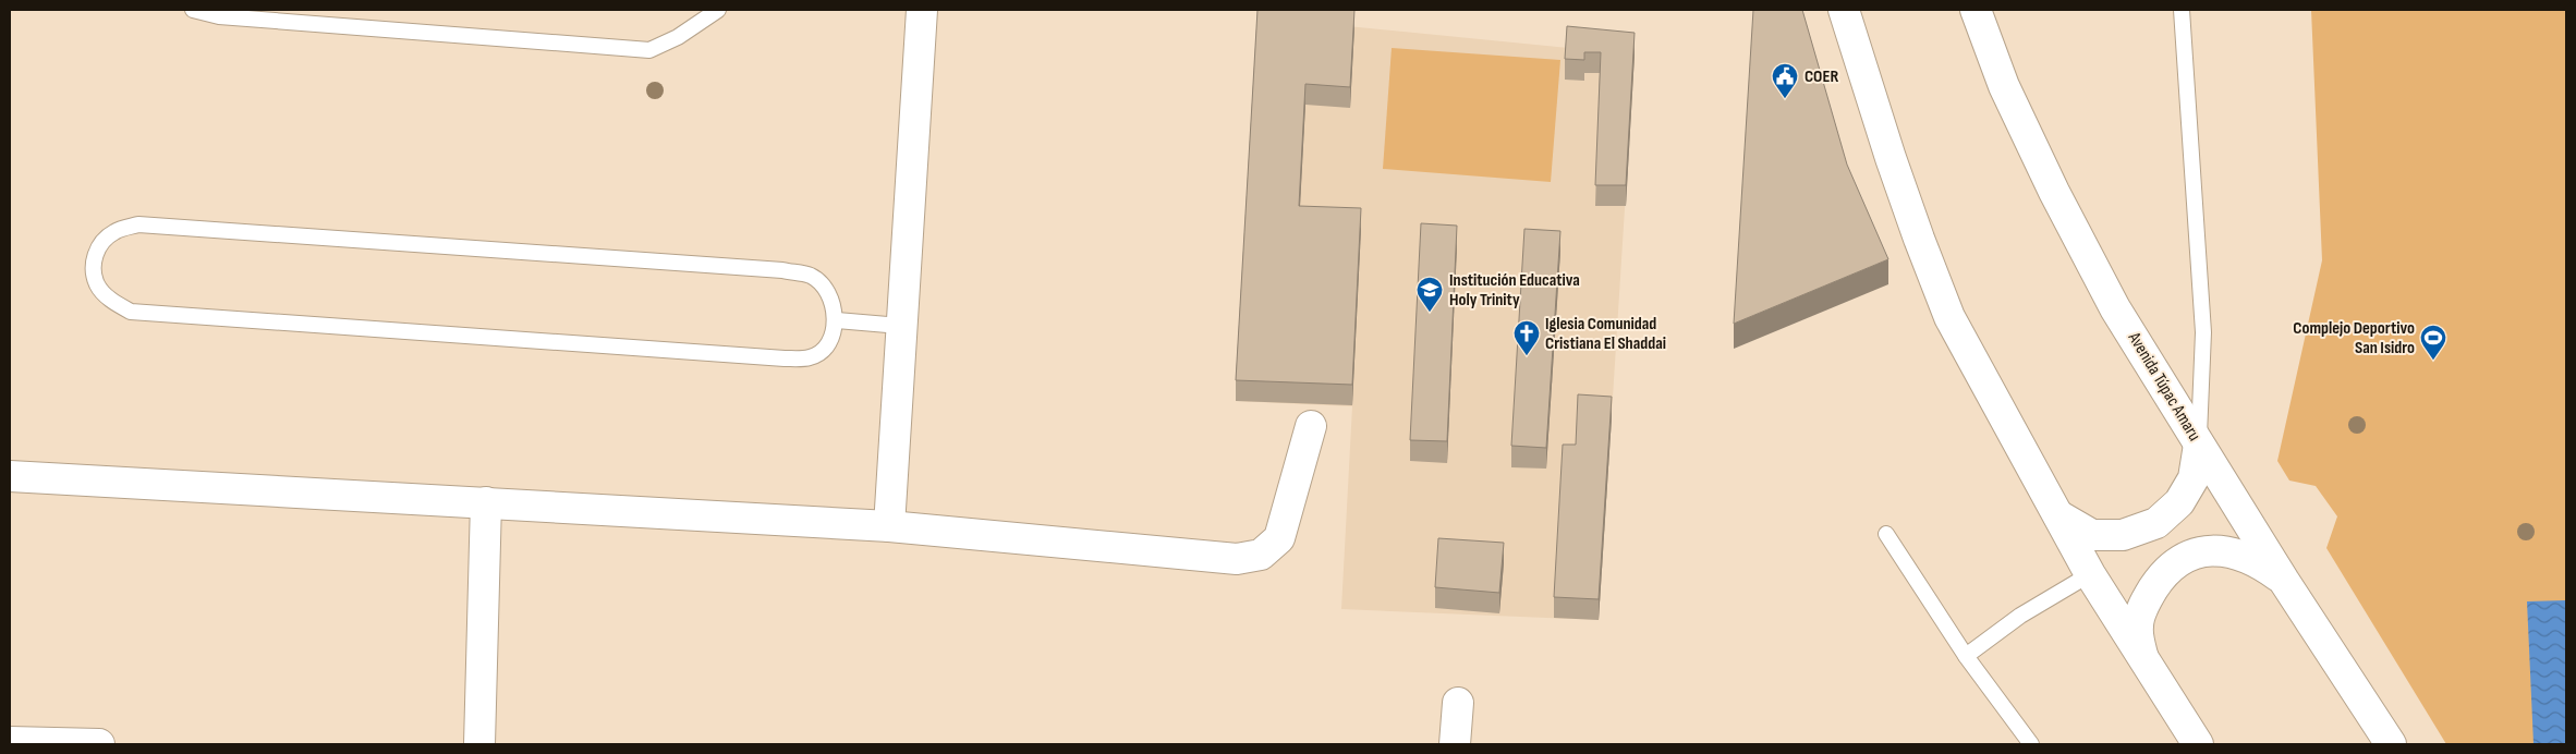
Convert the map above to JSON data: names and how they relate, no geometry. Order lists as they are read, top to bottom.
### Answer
{
  "streets": {
    "street": ["Avenida Túpac Amaru"]
  },
  "places": {
    "public building": ["COER"],
    "school or university": ["Institución Educativa Holy Trinity"],
    "church": ["Iglesia Comunidad Cristiana El Shaddai"],
    "sports": ["Complejo Deportivo San Isidro"]
  }
}
